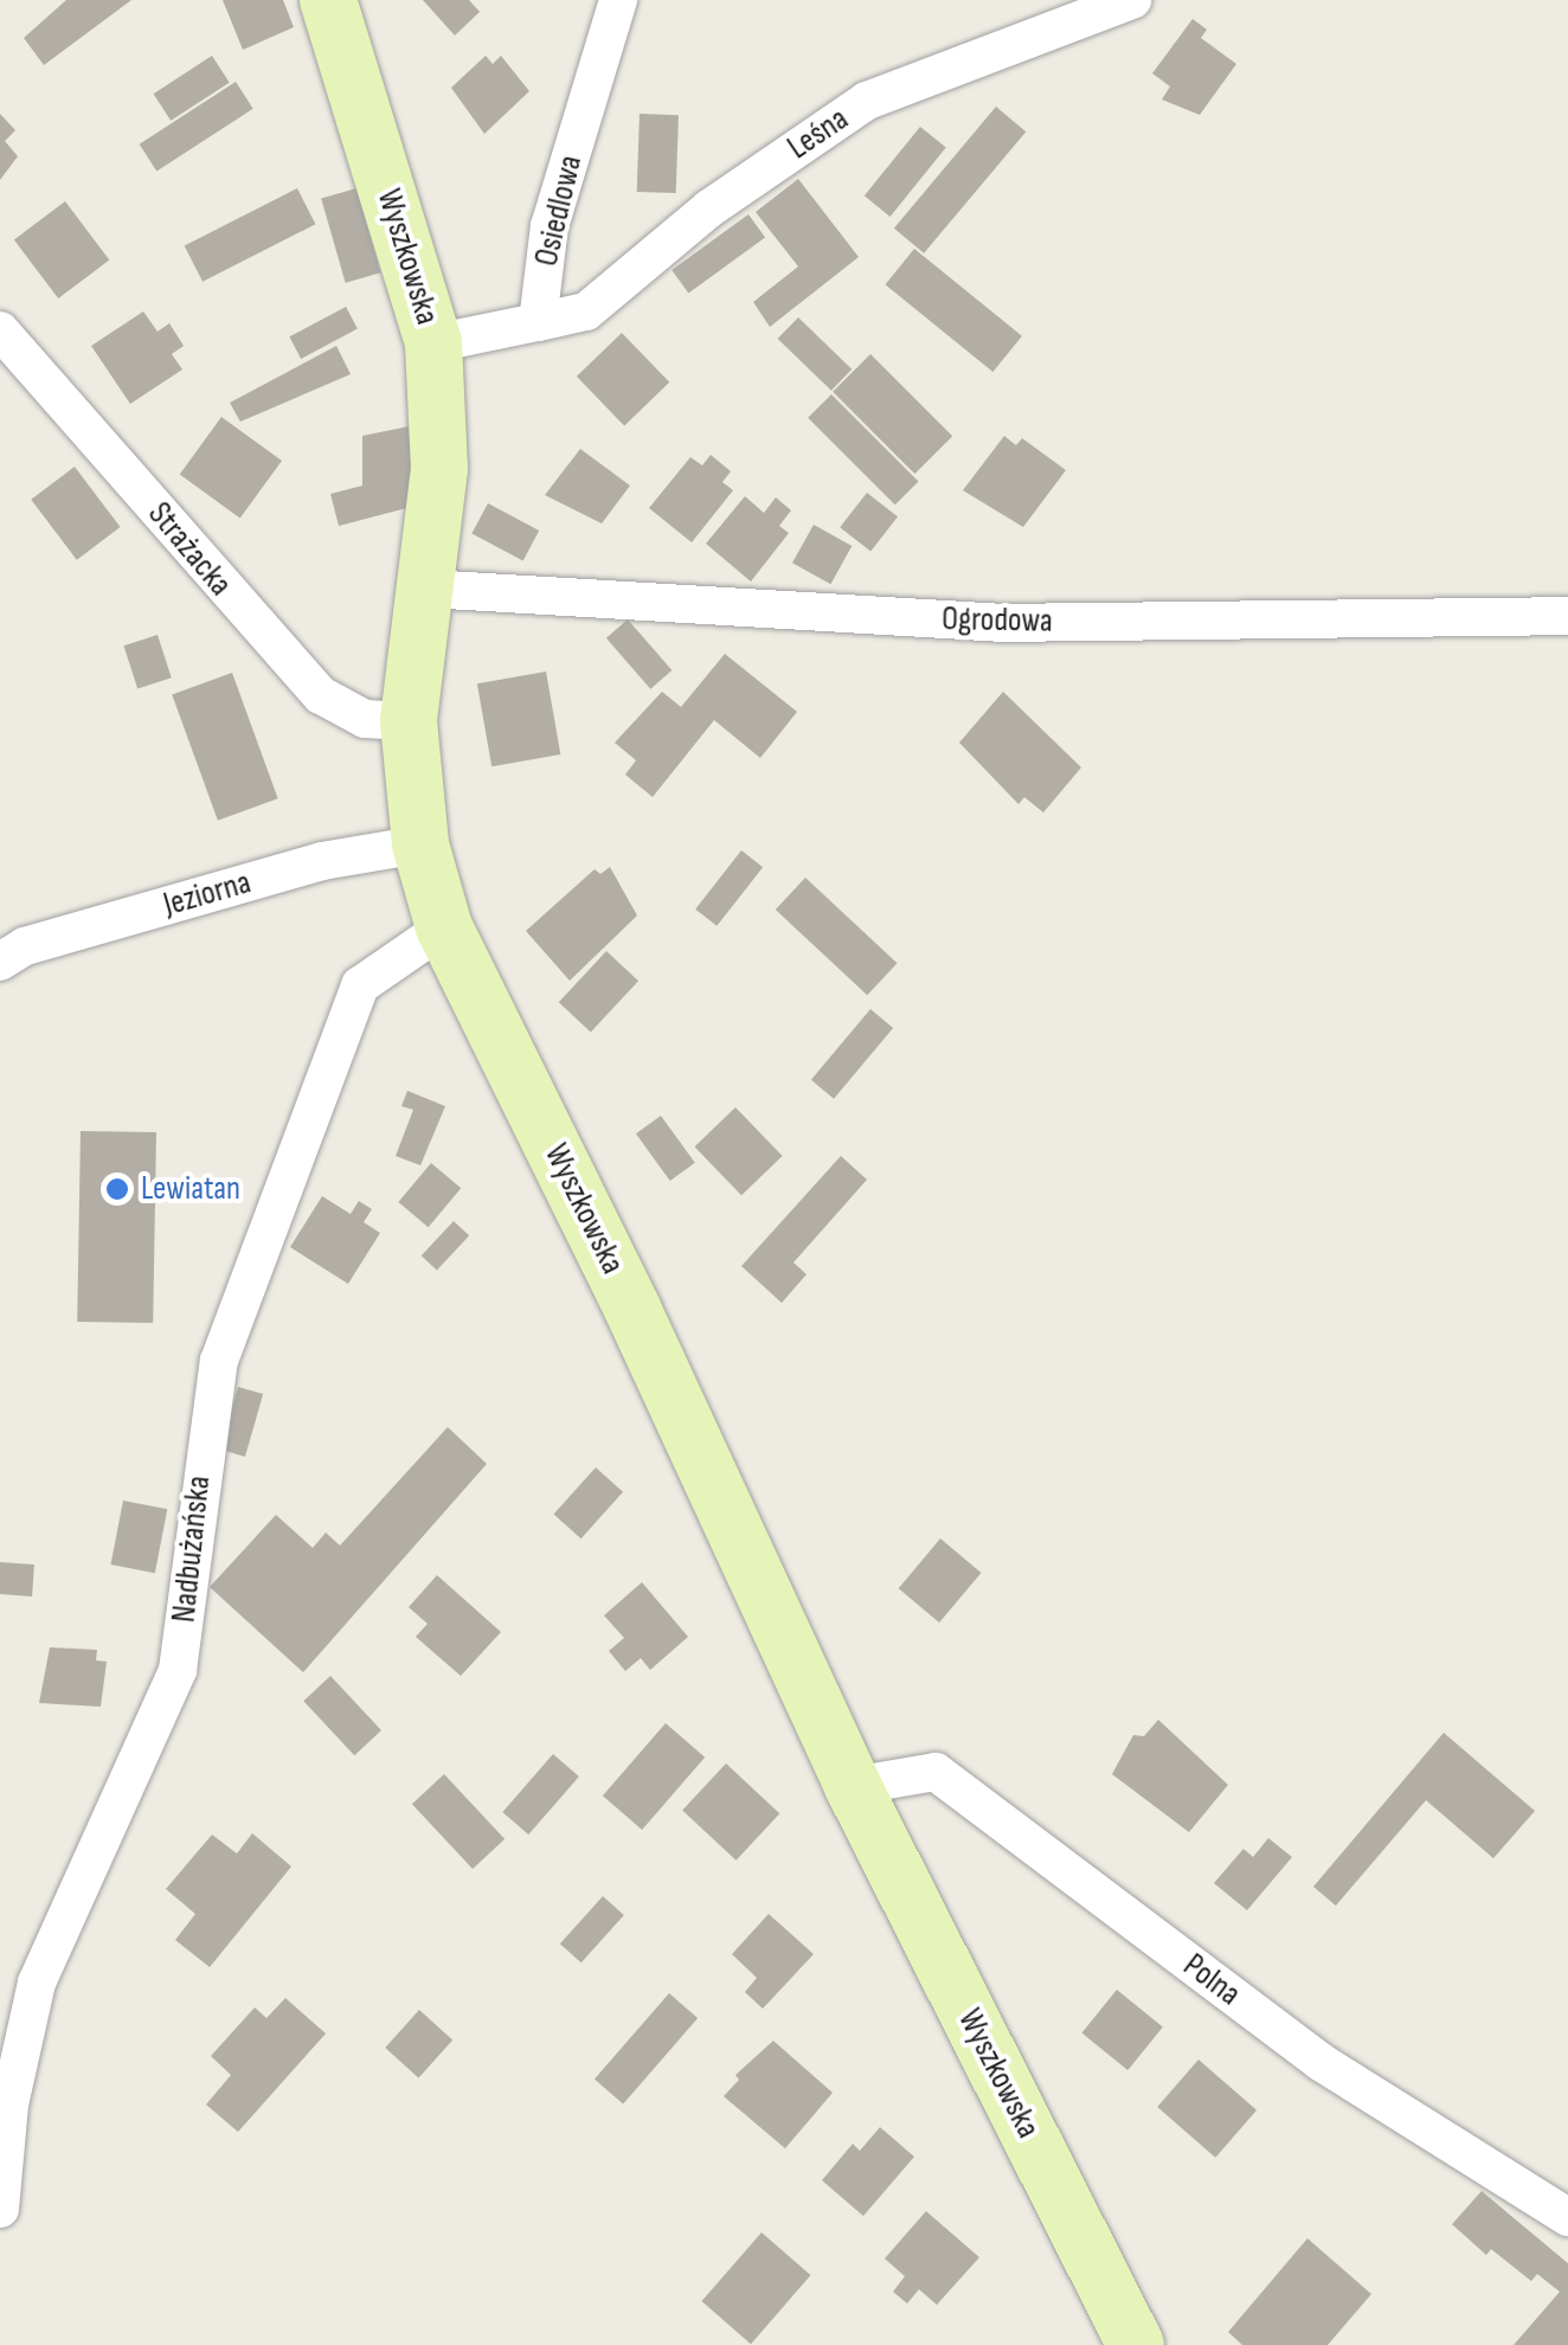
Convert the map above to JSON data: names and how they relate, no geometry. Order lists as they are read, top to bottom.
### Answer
{
  "streets": {
    "street": [
      "Leśna",
      "Osiedlowa",
      "Wyszkowska",
      "Strażacka",
      "Ogrodowa",
      "Jeziorna",
      "Nadbużańska",
      "Polna"
    ]
  },
  "crossings": [
    ["Leśna", "Osiedlowa"],
    ["Wyszkowska", "Strażacka"],
    ["Wyszkowska", "Ogrodowa"],
    ["Wyszkowska", "Jeziorna"],
    ["Wyszkowska", "Nadbużańska"],
    ["Wyszkowska", "Polna"]
  ],
  "places": ["Lewiatan"]
}
